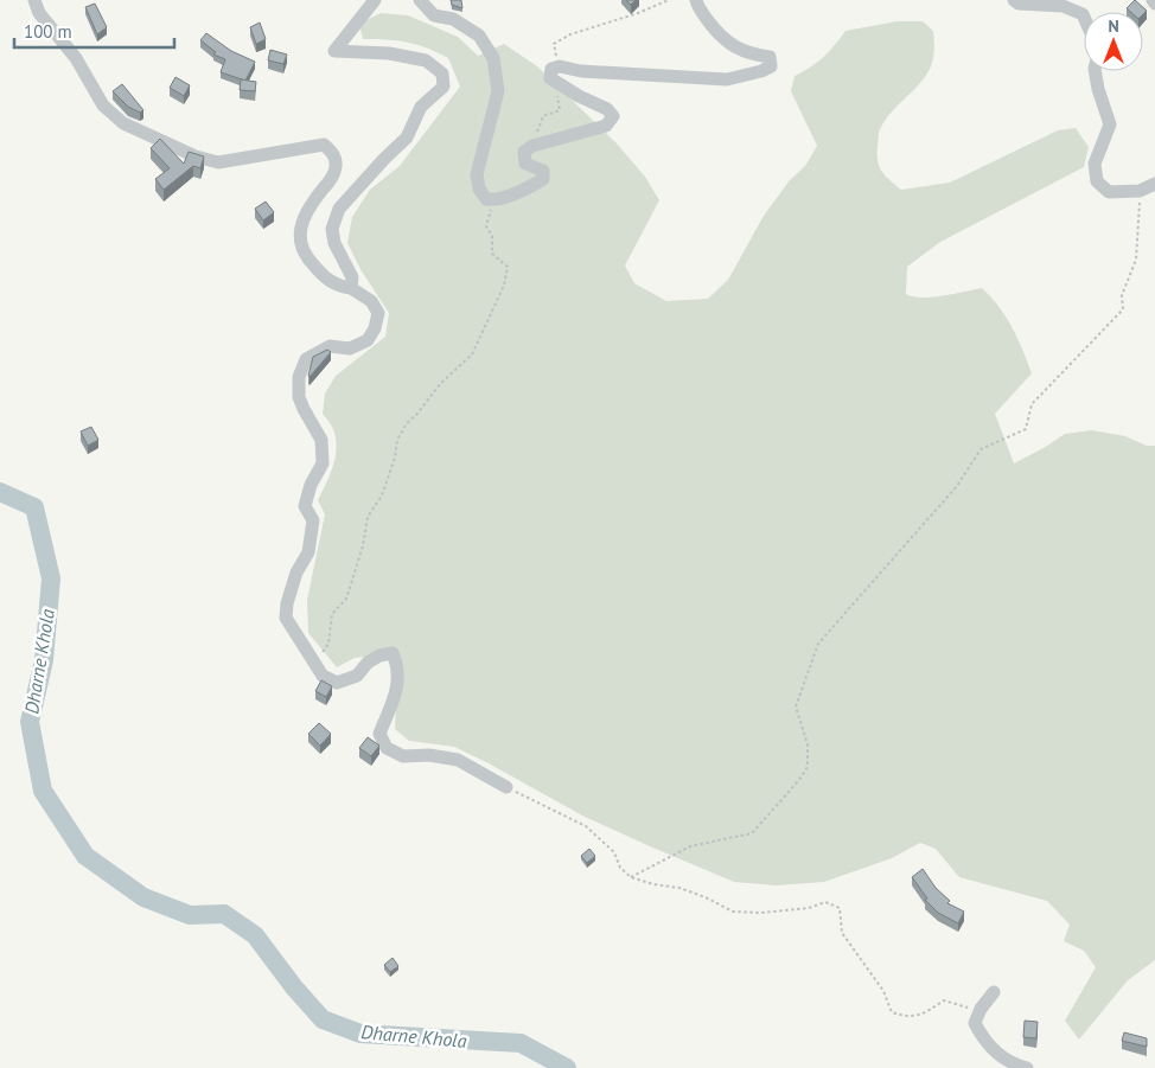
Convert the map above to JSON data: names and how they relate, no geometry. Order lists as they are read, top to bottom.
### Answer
{
  "water": ["Dharne Khola"],
  "scale_bar": "100 m",
  "north": "top"
}
